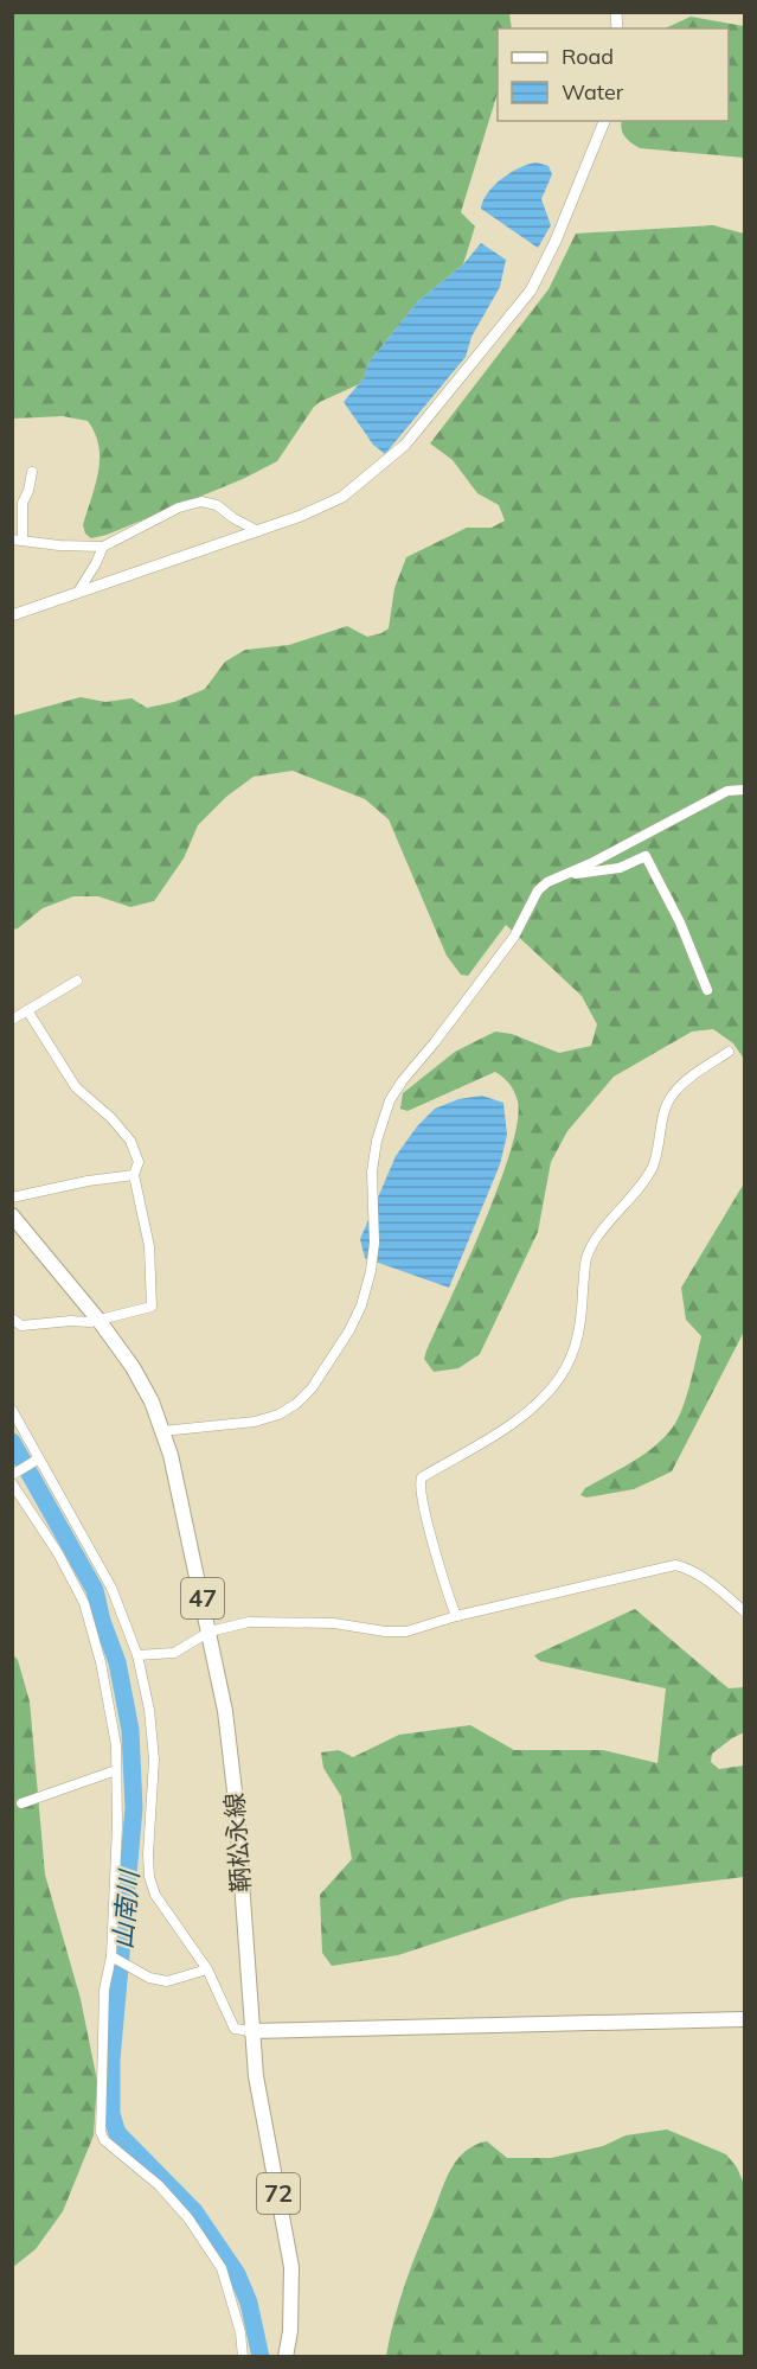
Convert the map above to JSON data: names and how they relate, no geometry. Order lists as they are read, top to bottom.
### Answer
{
  "streets": {
    "main road": ["47", "鞆松永線", "72"]
  },
  "crossings": [
    ["鞆松永線", "72"]
  ],
  "water": ["山南川"],
  "legend": ["Road", "Water"]
}
